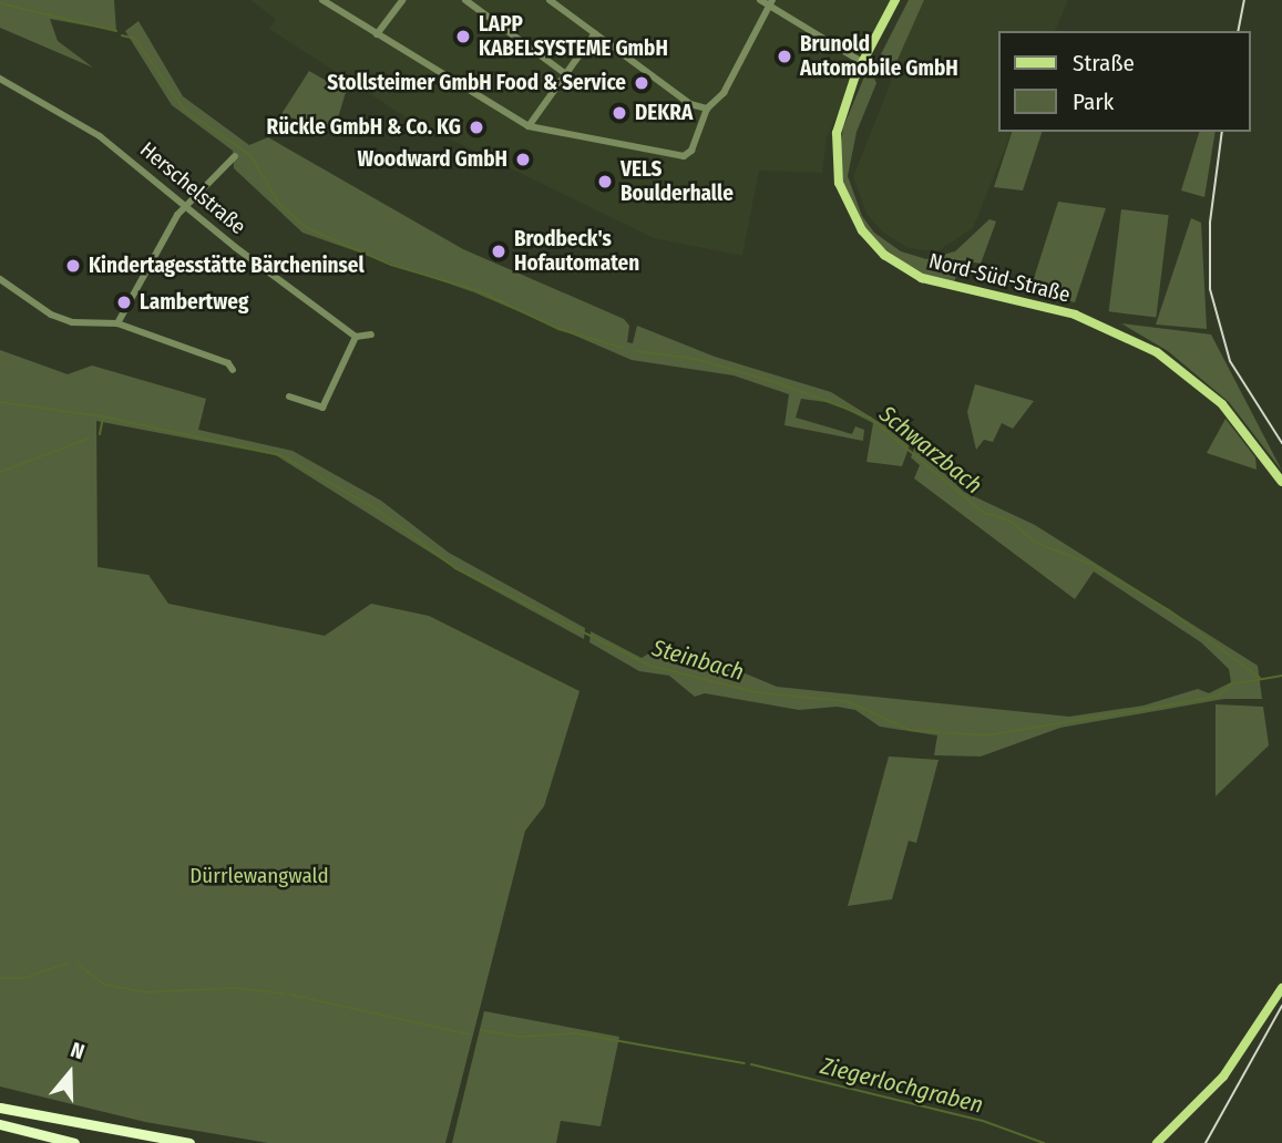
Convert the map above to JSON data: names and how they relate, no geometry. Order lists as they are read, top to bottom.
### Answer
{
  "streets": {
    "main road": ["Nord-Süd-Straße"],
    "street": ["Herschelstraße"]
  },
  "water": ["Schwarzbach", "Steinbach", "Ziegerlochgraben"],
  "parks": ["Dürrlewangwald"],
  "places": [
    "LAPP KABELSYSTEME GmbH",
    "Brunold Automobile GmbH",
    "Stollsteimer GmbH Food & Service",
    "DEKRA",
    "Rückle GmbH & Co. KG",
    "Woodward GmbH",
    "VELS Boulderhalle",
    "Brodbeck's Hofautomaten",
    "Kindertagesstätte Bärcheninsel",
    "Lambertweg"
  ],
  "legend": ["Straße", "Park"],
  "north": "top"
}
